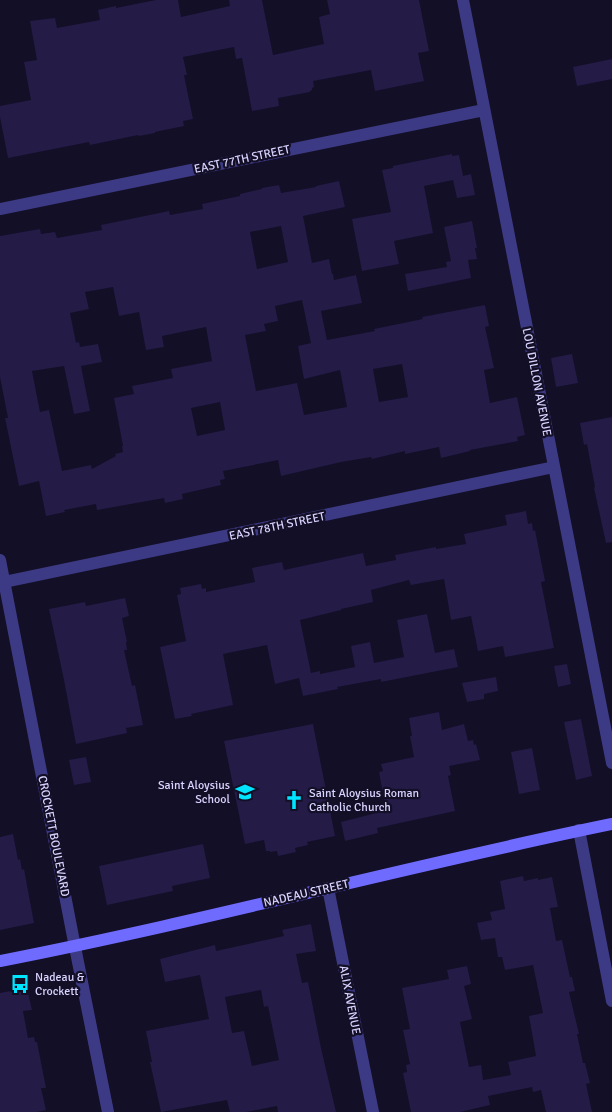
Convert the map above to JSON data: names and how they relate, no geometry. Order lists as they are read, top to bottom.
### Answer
{
  "streets": {
    "main road": ["NADEAU STREET"],
    "street": [
      "EAST 77TH STREET",
      "LOU DILLON AVENUE",
      "EAST 78TH STREET",
      "CROCKETT BOULEVARD",
      "ALIX AVENUE"
    ]
  },
  "crossings": [
    ["EAST 77TH STREET", "LOU DILLON AVENUE"],
    ["LOU DILLON AVENUE", "EAST 78TH STREET"],
    ["EAST 78TH STREET", "CROCKETT BOULEVARD"],
    ["CROCKETT BOULEVARD", "NADEAU STREET"],
    ["NADEAU STREET", "ALIX AVENUE"]
  ],
  "places": {
    "school or university": ["Saint Aloysius School"],
    "church": ["Saint Aloysius Roman Catholic Church"],
    "bus stop": ["Nadeau & Crockett"]
  }
}
